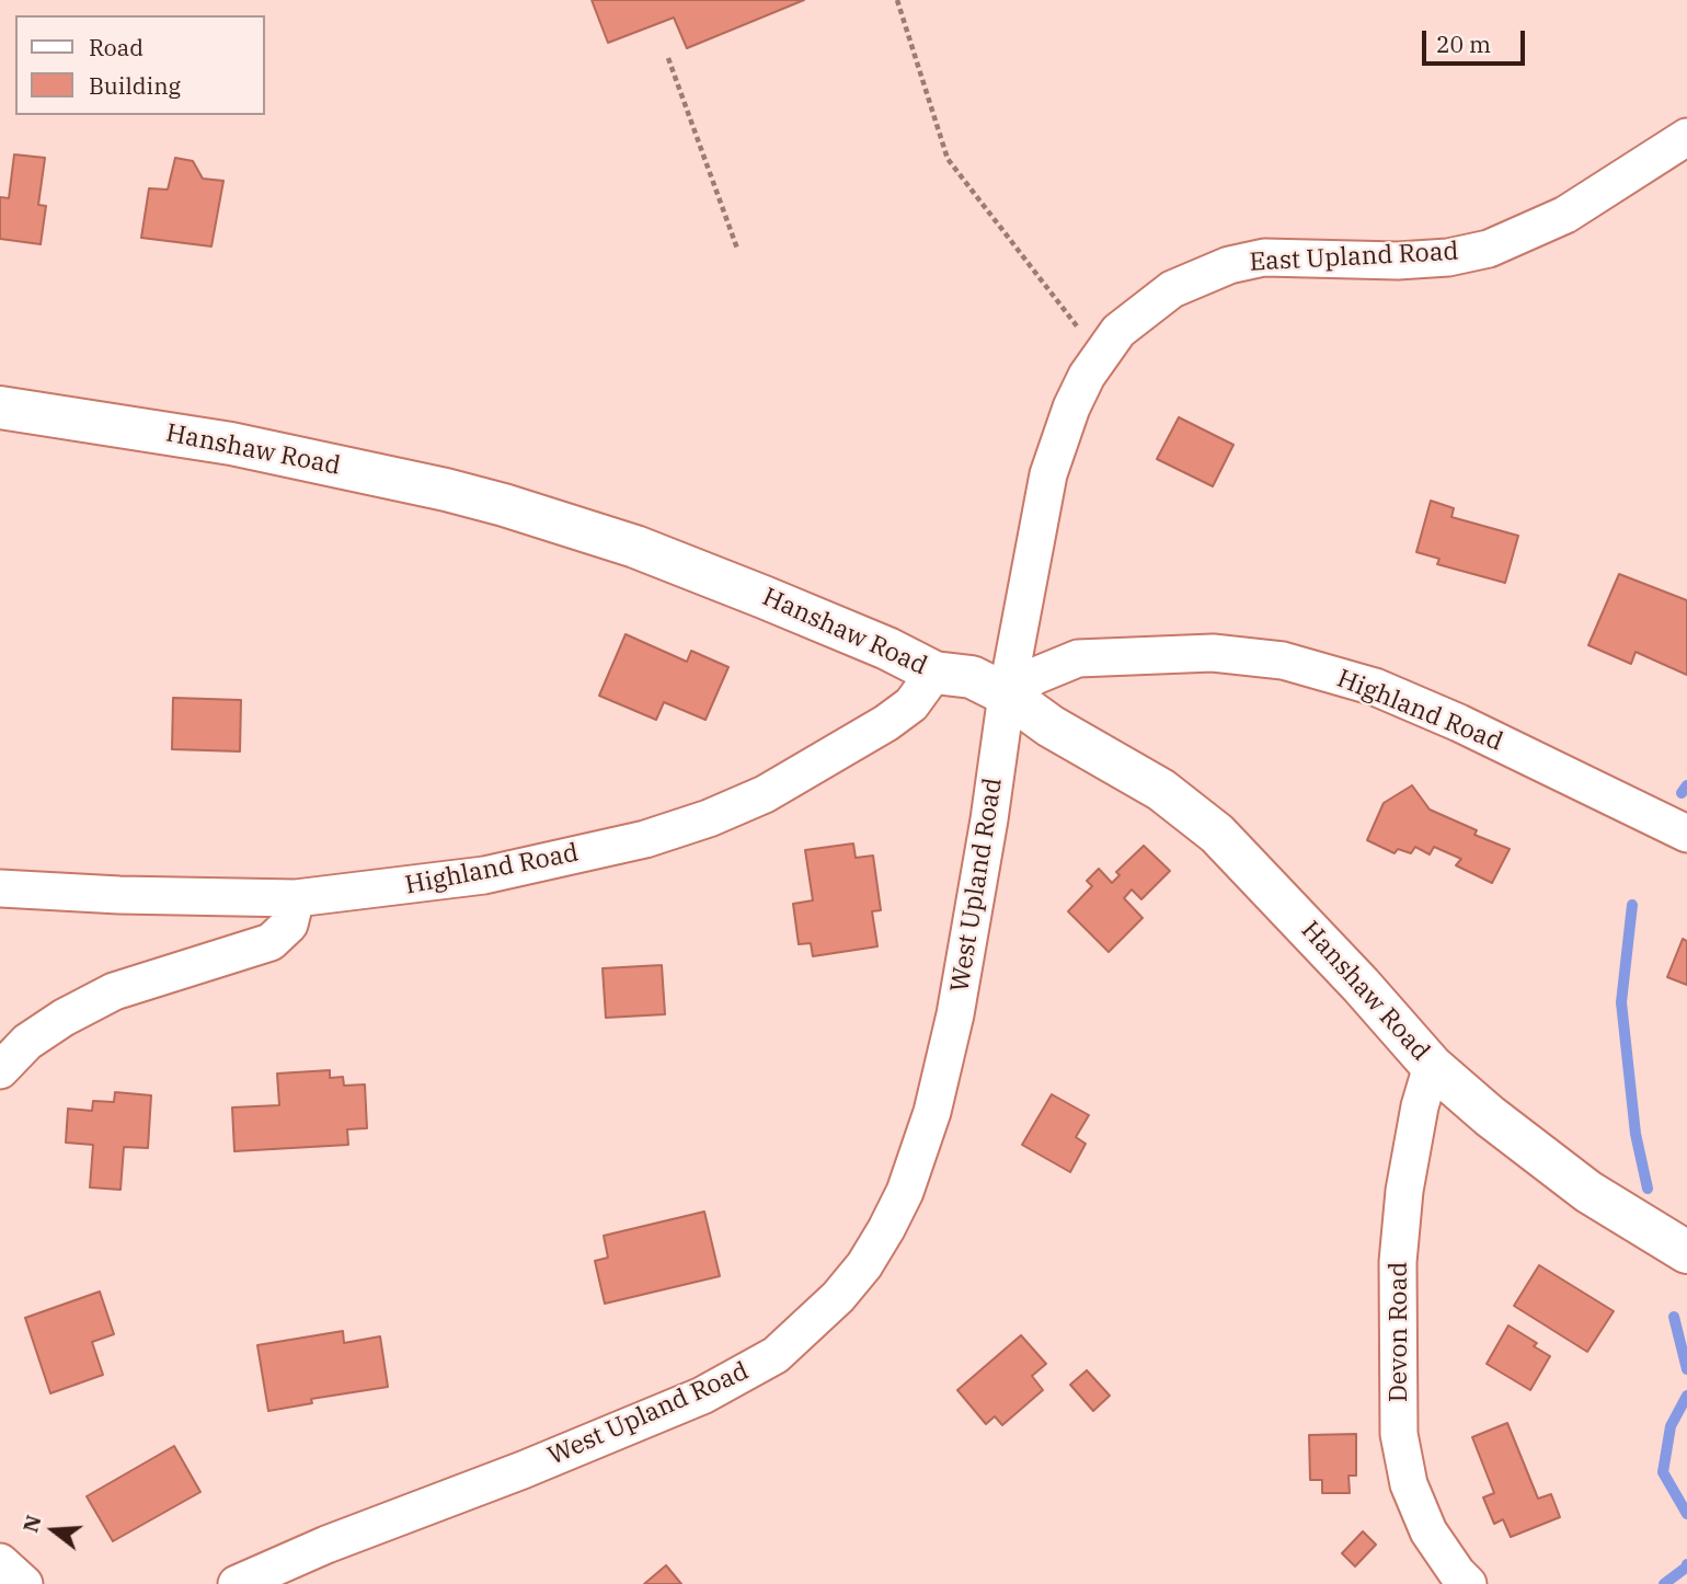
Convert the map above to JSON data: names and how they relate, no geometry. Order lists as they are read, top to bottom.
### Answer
{
  "streets": {
    "street": [
      "East Upland Road",
      "Hanshaw Road",
      "Highland Road",
      "West Upland Road",
      "Devon Road"
    ]
  },
  "crossings": [
    ["East Upland Road", "Hanshaw Road"],
    ["East Upland Road", "Highland Road"],
    ["East Upland Road", "West Upland Road"],
    ["Hanshaw Road", "Highland Road"],
    ["Hanshaw Road", "West Upland Road"],
    ["Hanshaw Road", "Devon Road"],
    ["Highland Road", "West Upland Road"]
  ],
  "legend": ["Road", "Building"],
  "scale_bar": "20 m",
  "north": "left"
}
